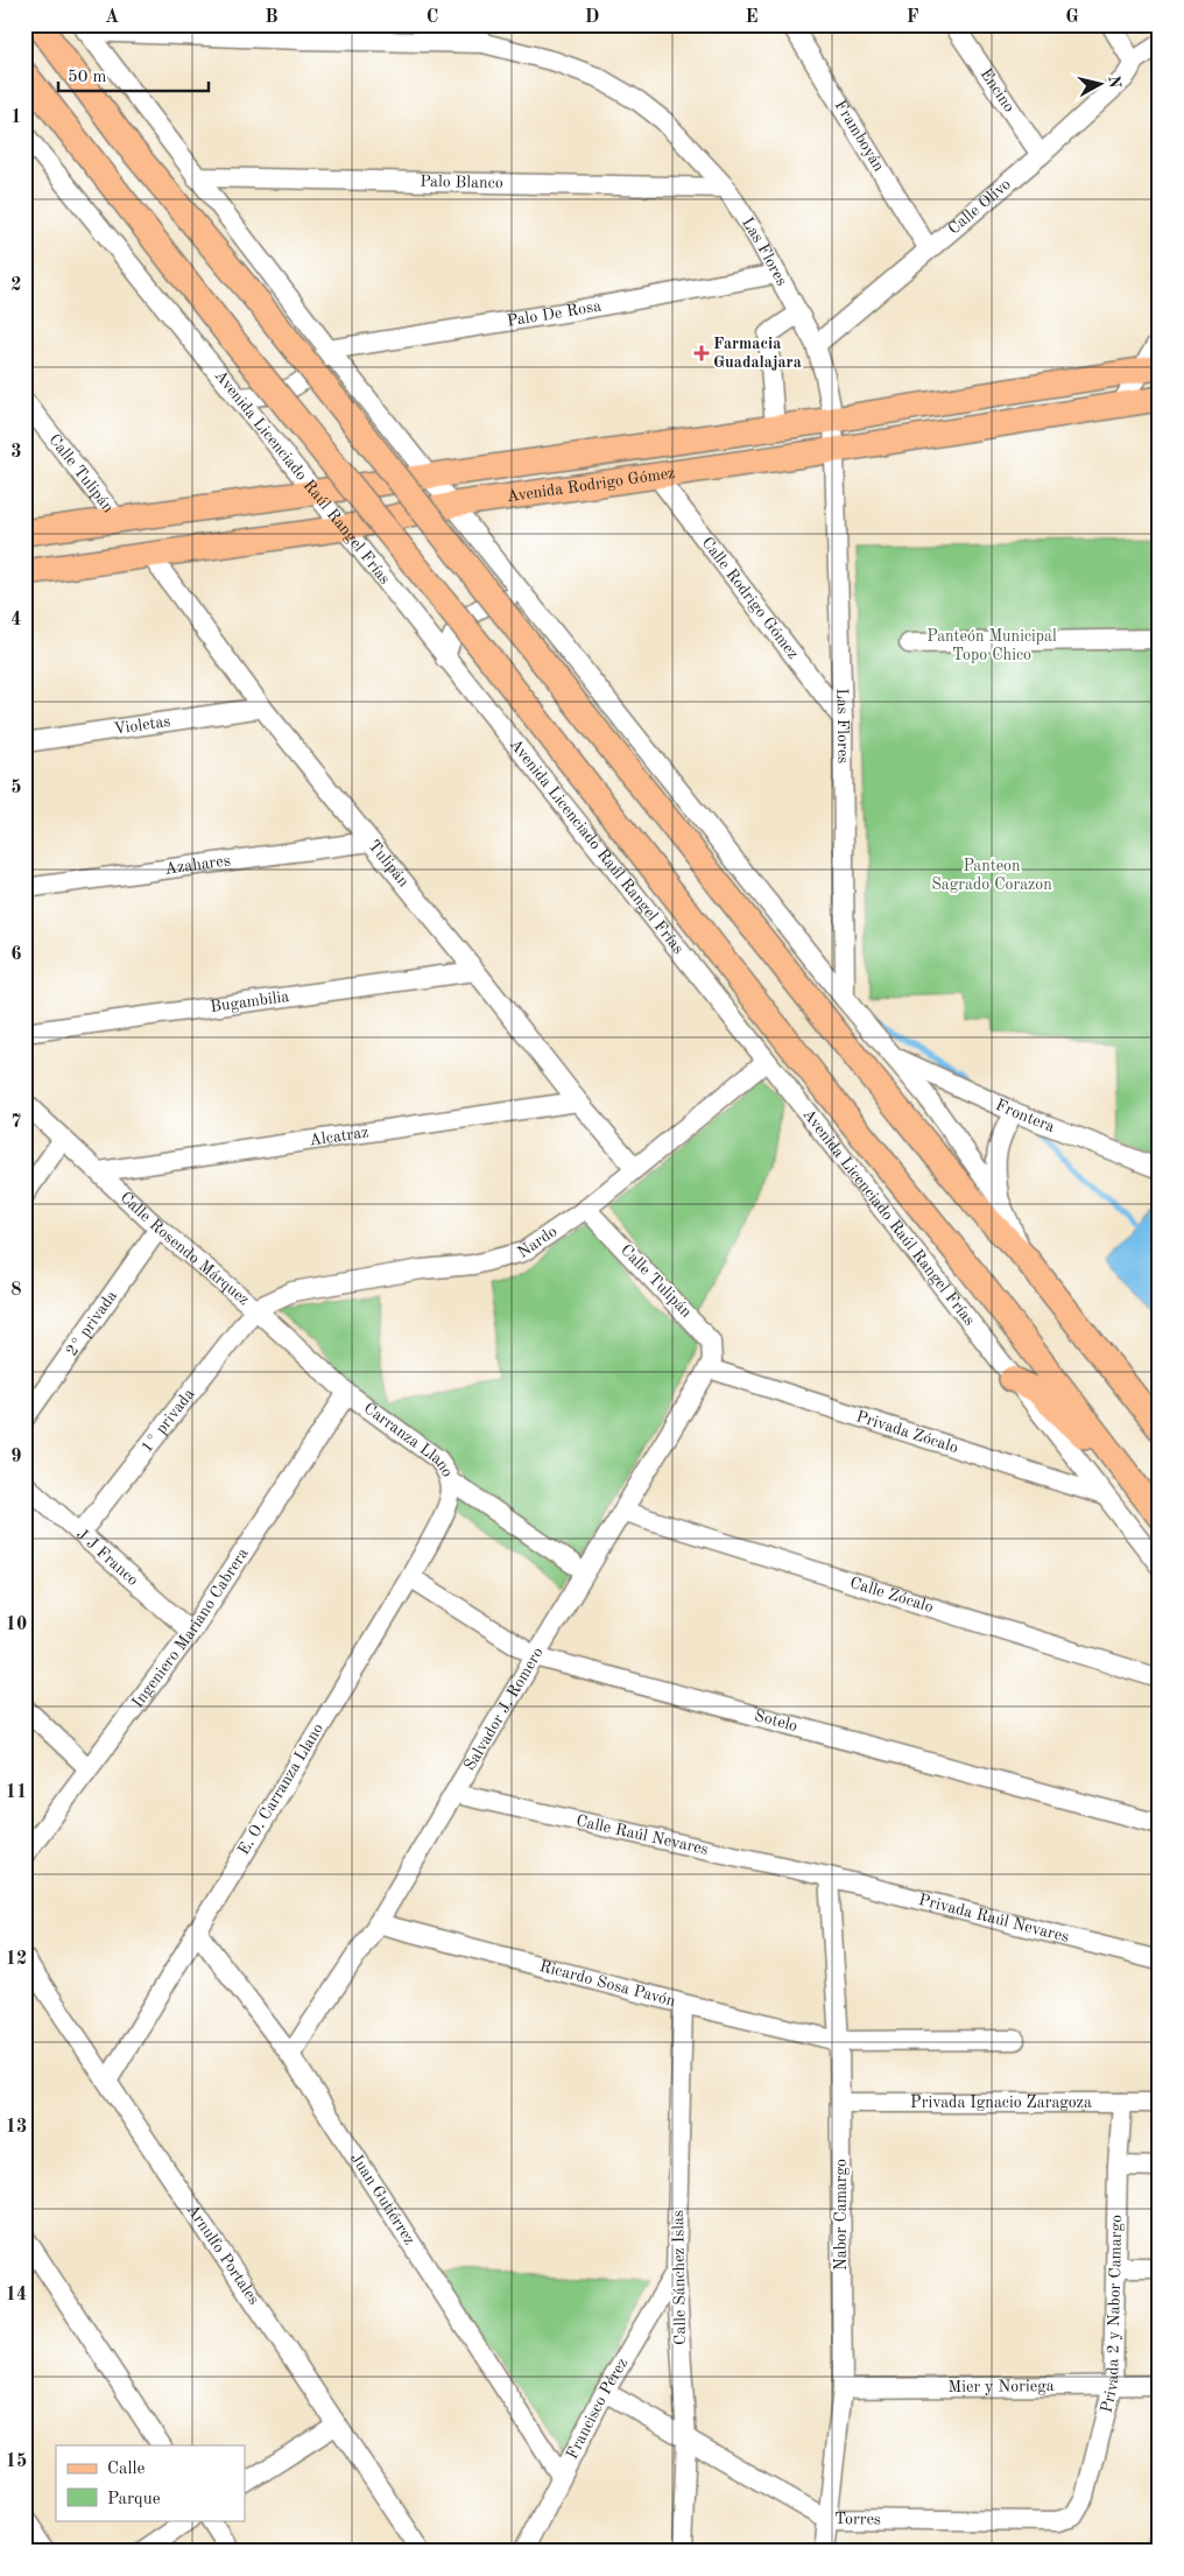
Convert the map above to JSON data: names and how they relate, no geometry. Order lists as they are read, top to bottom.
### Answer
{
  "streets": {
    "main road": ["Avenida Rodrigo Gómez"],
    "street": [
      "Encino",
      "Framboyán",
      "Palo Blanco",
      "Calle Olivo",
      "Las Flores",
      "Palo De Rosa",
      "Calle Tulipán",
      "Avenida Licenciado Raúl Rangel Frías",
      "Calle Rodrigo Gómez",
      "Violetas",
      "Tulipán",
      "Azahares",
      "Bugambilia",
      "Frontera",
      "Alcatraz",
      "Nardo",
      "Calle Rosendo Márquez",
      "2° privada",
      "1° privada",
      "Privada Zócalo",
      "Carranza Llano",
      "J J Franco",
      "Calle Zócalo",
      "Ingeniero Mariano Cabrera",
      "Salvador J. Romero",
      "Sotelo",
      "E. O. Carranza Llano",
      "Calle Raúl Nevares",
      "Privada Raúl Nevares",
      "Ricardo Sosa Pavón",
      "Privada Ignacio Zaragoza",
      "Juan Gutiérrez",
      "Nabor Camargo",
      "Arnulfo Portales",
      "Calle Sánchez Islas",
      "Privada 2 y Nabor Camargo",
      "Mier y Noriega",
      "Francisco Pérez",
      "Torres"
    ]
  },
  "crossings": [
    ["Encino", "Calle Olivo"],
    ["Framboyán", "Calle Olivo"],
    ["Palo Blanco", "Las Flores"],
    ["Calle Olivo", "Las Flores"],
    ["Las Flores", "Palo De Rosa"],
    ["Las Flores", "Avenida Rodrigo Gómez"],
    ["Las Flores", "Calle Rodrigo Gómez"],
    ["Calle Tulipán", "Avenida Rodrigo Gómez"],
    ["Calle Tulipán", "Nardo"],
    ["Calle Tulipán", "Privada Zócalo"],
    ["Calle Tulipán", "Salvador J. Romero"],
    ["Avenida Licenciado Raúl Rangel Frías", "Avenida Rodrigo Gómez"],
    ["Avenida Licenciado Raúl Rangel Frías", "Nardo"],
    ["Avenida Licenciado Raúl Rangel Frías", "Privada Zócalo"],
    ["Avenida Rodrigo Gómez", "Calle Rodrigo Gómez"],
    ["Avenida Rodrigo Gómez", "Tulipán"],
    ["Violetas", "Tulipán"],
    ["Tulipán", "Azahares"],
    ["Tulipán", "Bugambilia"],
    ["Tulipán", "Alcatraz"],
    ["Tulipán", "Nardo"],
    ["Alcatraz", "Calle Rosendo Márquez"],
    ["Nardo", "Calle Rosendo Márquez"],
    ["Nardo", "1° privada"],
    ["Calle Rosendo Márquez", "2° privada"],
    ["Calle Rosendo Márquez", "1° privada"],
    ["Calle Rosendo Márquez", "Carranza Llano"],
    ["Calle Rosendo Márquez", "Ingeniero Mariano Cabrera"],
    ["1° privada", "J J Franco"],
    ["Privada Zócalo", "Salvador J. Romero"],
    ["Carranza Llano", "Ingeniero Mariano Cabrera"],
    ["Carranza Llano", "E. O. Carranza Llano"],
    ["J J Franco", "Ingeniero Mariano Cabrera"],
    ["Calle Zócalo", "Salvador J. Romero"],
    ["Salvador J. Romero", "Sotelo"],
    ["Salvador J. Romero", "Calle Raúl Nevares"],
    ["Salvador J. Romero", "Ricardo Sosa Pavón"],
    ["Salvador J. Romero", "Juan Gutiérrez"],
    ["Sotelo", "E. O. Carranza Llano"],
    ["E. O. Carranza Llano", "Juan Gutiérrez"],
    ["E. O. Carranza Llano", "Arnulfo Portales"],
    ["Calle Raúl Nevares", "Privada Raúl Nevares"],
    ["Calle Raúl Nevares", "Nabor Camargo"],
    ["Privada Raúl Nevares", "Nabor Camargo"],
    ["Ricardo Sosa Pavón", "Nabor Camargo"],
    ["Ricardo Sosa Pavón", "Calle Sánchez Islas"],
    ["Privada Ignacio Zaragoza", "Nabor Camargo"],
    ["Privada Ignacio Zaragoza", "Privada 2 y Nabor Camargo"],
    ["Juan Gutiérrez", "Francisco Pérez"],
    ["Nabor Camargo", "Mier y Noriega"],
    ["Nabor Camargo", "Torres"],
    ["Calle Sánchez Islas", "Francisco Pérez"],
    ["Calle Sánchez Islas", "Torres"],
    ["Privada 2 y Nabor Camargo", "Mier y Noriega"],
    ["Privada 2 y Nabor Camargo", "Torres"],
    ["Francisco Pérez", "Torres"]
  ],
  "parks": ["Panteón Municipal Topo Chico", "Panteon Sagrado Corazon"],
  "places": {
    "health": ["Farmacia Guadalajara"]
  },
  "legend": ["Calle", "Parque"],
  "scale_bar": "50 m",
  "north": "right",
  "grid": {
    "columns": [
      "A",
      "B",
      "C",
      "D",
      "E",
      "F",
      "G"
    ],
    "rows": [
      "1",
      "2",
      "3",
      "4",
      "5",
      "6",
      "7",
      "8",
      "9",
      "10",
      "11",
      "12",
      "13",
      "14",
      "15"
    ]
  }
}
